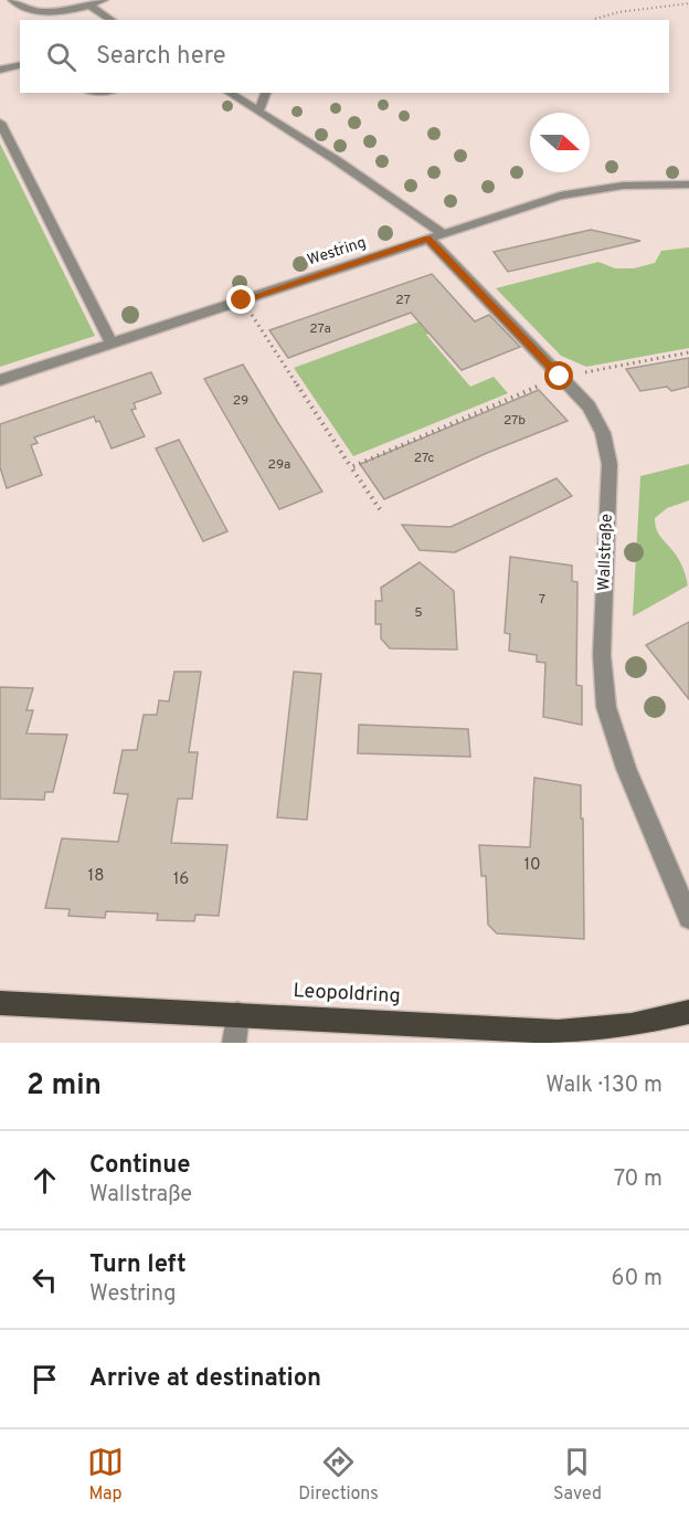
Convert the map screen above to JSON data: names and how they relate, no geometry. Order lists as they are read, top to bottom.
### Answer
{
  "streets": {
    "main road": ["Leopoldring"],
    "street": ["Westring", "Wallstraße"]
  },
  "crossings": [
    ["Westring", "Wallstraße"]
  ],
  "house_numbers": [
    "27",
    "27a",
    "29",
    "27b",
    "27c",
    "29a",
    "7",
    "5",
    "10",
    "18",
    "16"
  ],
  "north": "right",
  "page": {
    "search": "Search here",
    "heading": ["2 min", "Walk · 130 m"],
    "list": [
      ["Continue", "Wallstraße", "70 m"],
      ["Turn left", "Westring", "60 m"],
      "Arrive at destination"
    ],
    "nav": ["Map", "Directions", "Saved"]
  }
}
